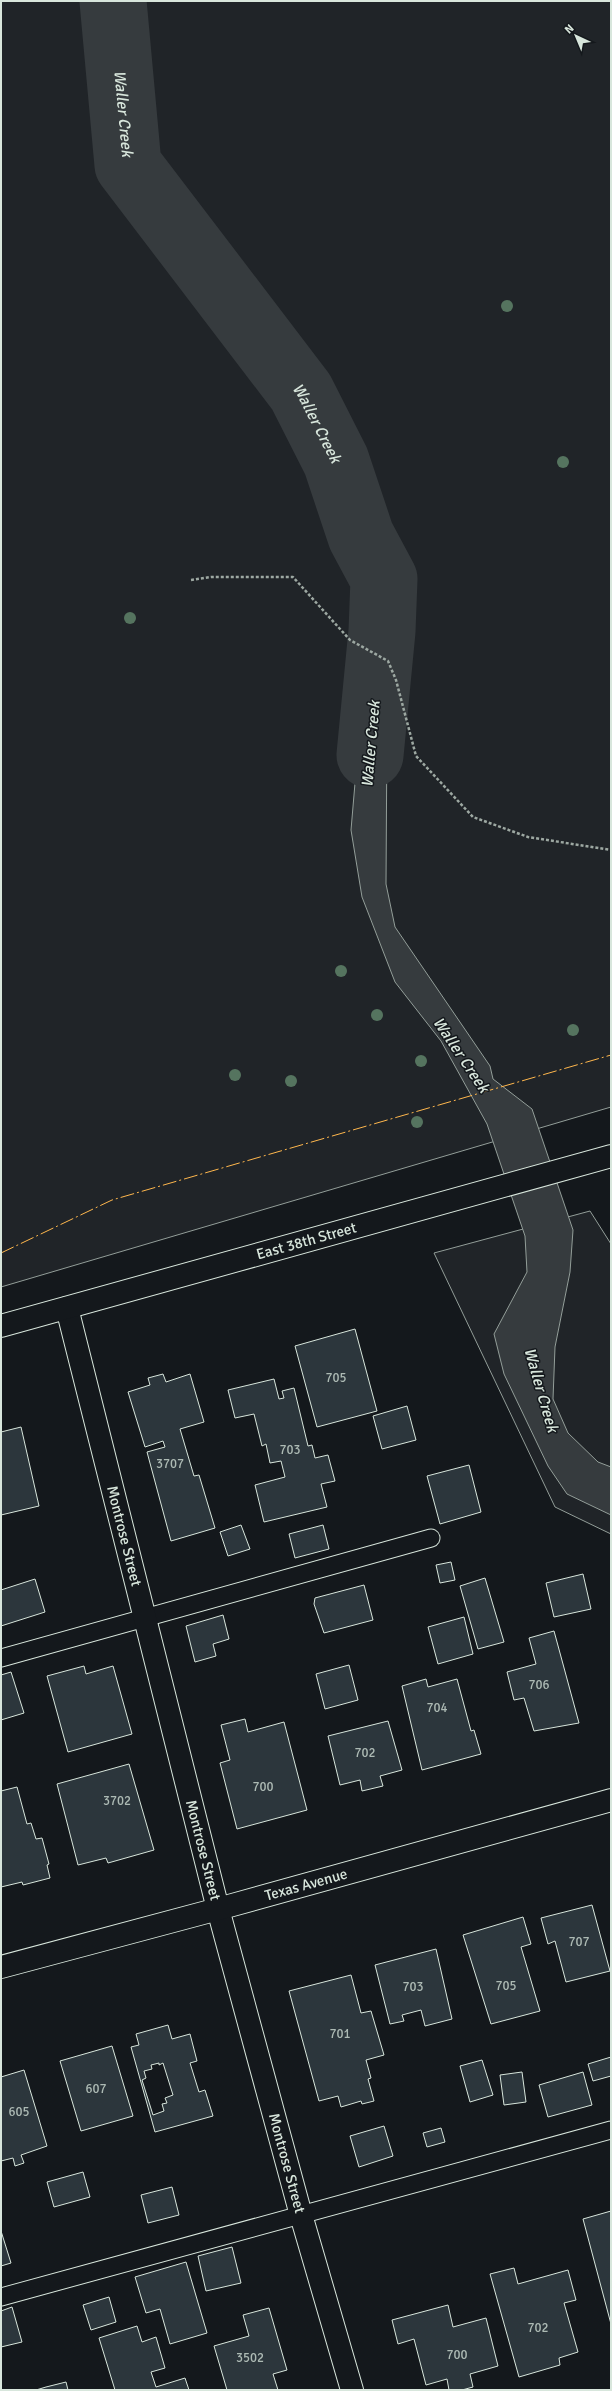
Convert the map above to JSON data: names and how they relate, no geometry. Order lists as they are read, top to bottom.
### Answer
{
  "streets": {
    "street": ["East 38th Street", "Montrose Street", "Texas Avenue"]
  },
  "crossings": [
    ["East 38th Street", "Montrose Street"],
    ["Montrose Street", "Texas Avenue"]
  ],
  "water": ["Waller Creek"],
  "house_numbers": [
    "705",
    "703",
    "3707",
    "706",
    "704",
    "702",
    "700",
    "3702",
    "707",
    "705",
    "703",
    "701",
    "607",
    "605",
    "702",
    "700",
    "3502"
  ],
  "north": "top left"
}
